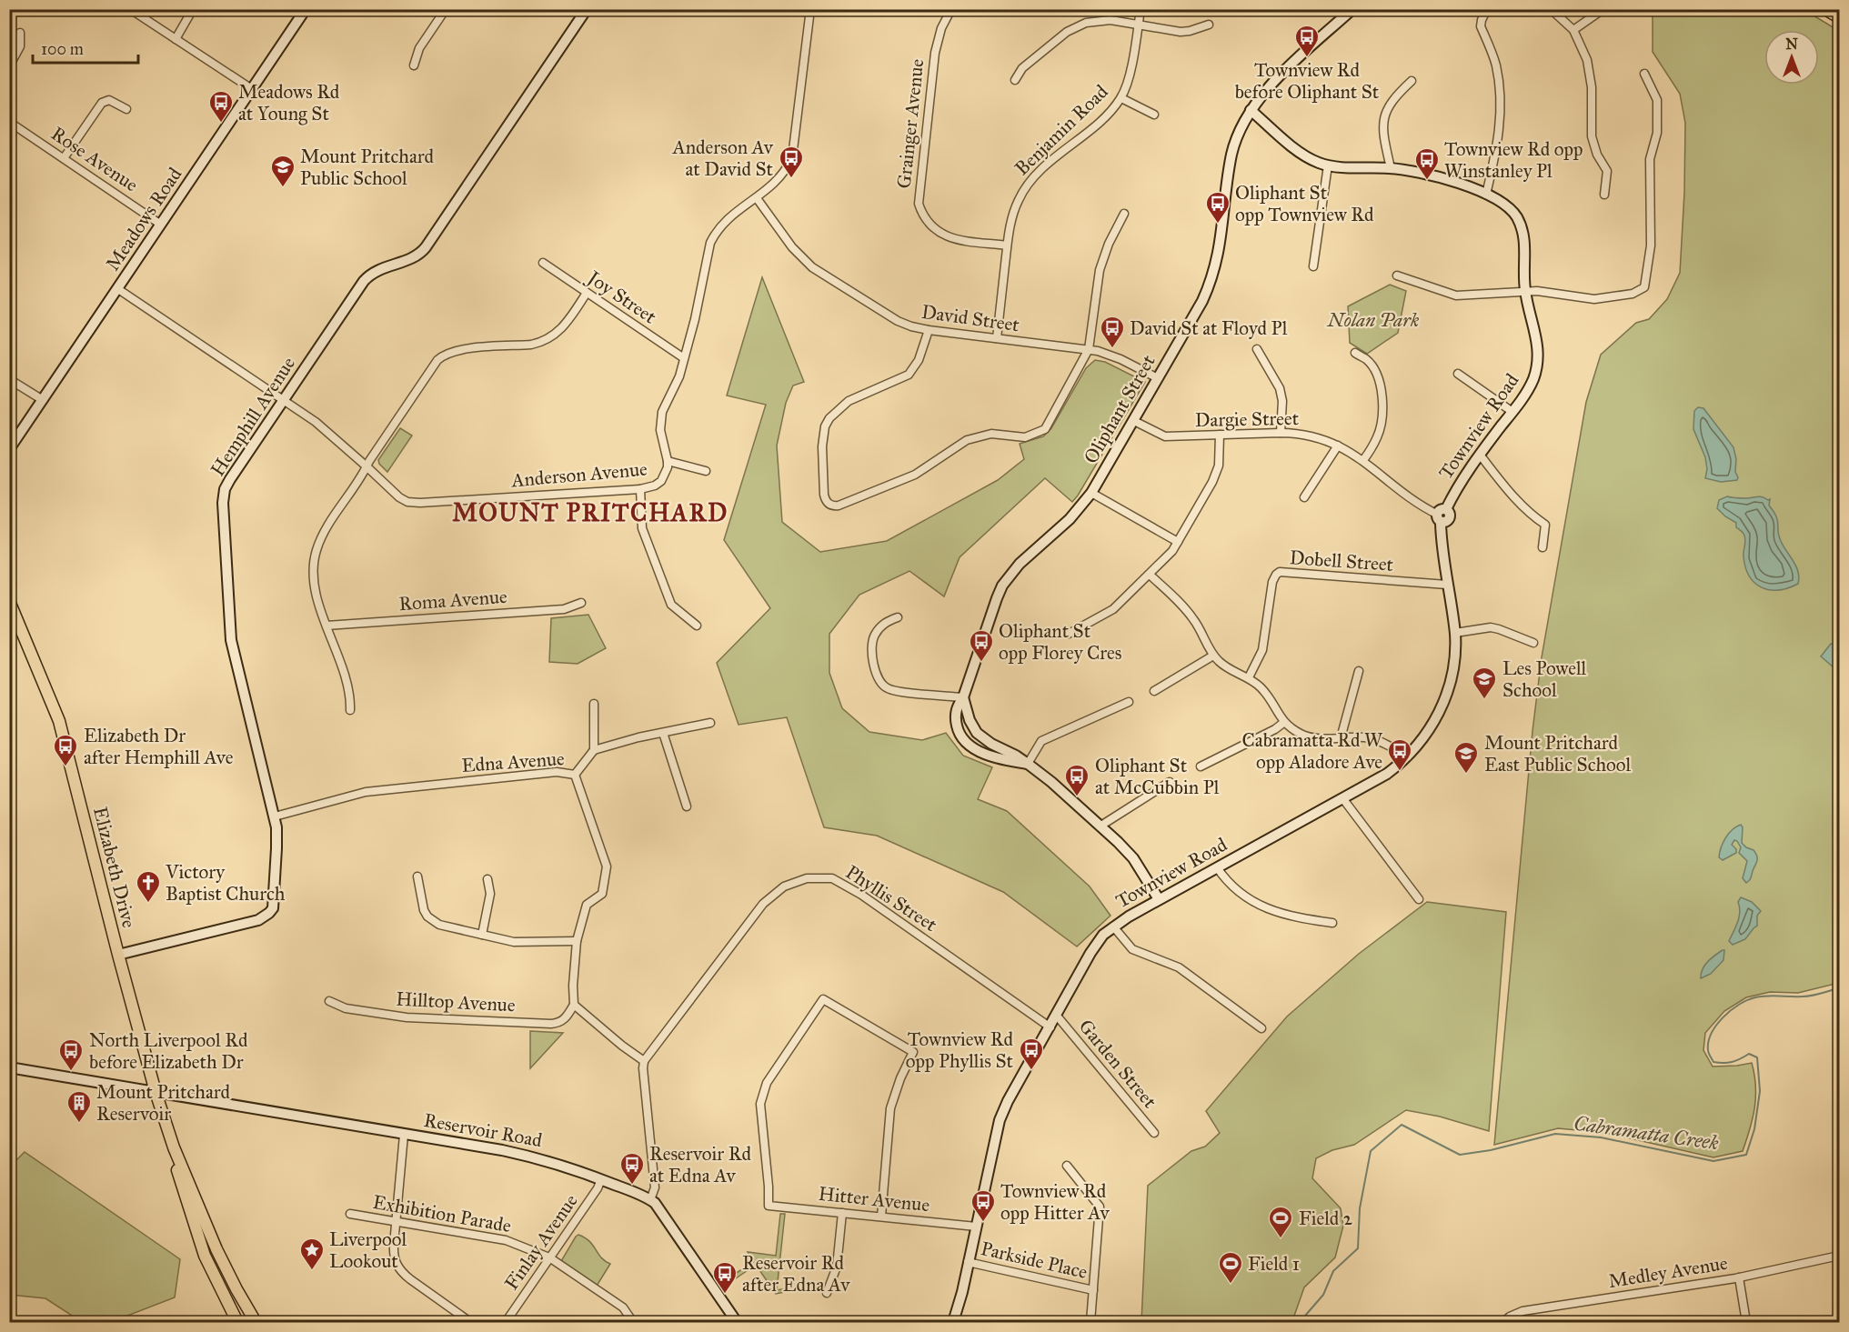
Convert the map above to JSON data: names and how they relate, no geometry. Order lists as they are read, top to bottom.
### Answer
{
  "streets": {
    "main road": ["Elizabeth Drive"],
    "street": [
      "Grainger Avenue",
      "Benjamin Road",
      "Rose Avenue",
      "Meadows Road",
      "Joy Street",
      "David Street",
      "Oliphant Street",
      "Hemphill Avenue",
      "Dargie Street",
      "Townview Road",
      "Anderson Avenue",
      "Dobell Street",
      "Roma Avenue",
      "Edna Avenue",
      "Phyllis Street",
      "Hilltop Avenue",
      "Garden Street",
      "Reservoir Road",
      "Hitter Avenue",
      "Exhibition Parade",
      "Finlay Avenue",
      "Parkside Place",
      "Medley Avenue"
    ]
  },
  "crossings": [
    ["Grainger Avenue", "Benjamin Road"],
    ["Benjamin Road", "David Street"],
    ["Rose Avenue", "Meadows Road"],
    ["Meadows Road", "Anderson Avenue"],
    ["Joy Street", "Anderson Avenue"],
    ["David Street", "Oliphant Street"],
    ["David Street", "Anderson Avenue"],
    ["Oliphant Street", "Dargie Street"],
    ["Oliphant Street", "Townview Road"],
    ["Hemphill Avenue", "Anderson Avenue"],
    ["Hemphill Avenue", "Edna Avenue"],
    ["Hemphill Avenue", "Elizabeth Drive"],
    ["Dargie Street", "Townview Road"],
    ["Townview Road", "Dobell Street"],
    ["Townview Road", "Phyllis Street"],
    ["Townview Road", "Garden Street"],
    ["Townview Road", "Hitter Avenue"],
    ["Townview Road", "Parkside Place"],
    ["Edna Avenue", "Hilltop Avenue"],
    ["Elizabeth Drive", "Reservoir Road"],
    ["Reservoir Road", "Finlay Avenue"],
    ["Exhibition Parade", "Finlay Avenue"]
  ],
  "districts": ["MOUNT PRITCHARD"],
  "water": ["Cabramatta Creek"],
  "parks": ["Nolan Park"],
  "places": {
    "bus stop": [
      "Townview Rd before Oliphant St",
      "Meadows Rd at Young St",
      "Anderson Av at David St",
      "Townview Rd opp Winstanley Pl",
      "Oliphant St opp Townview Rd",
      "David St at Floyd Pl",
      "Oliphant St opp Florey Cres",
      "Elizabeth Dr after Hemphill Ave",
      "Cabramatta Rd W opp Aladore Ave",
      "Oliphant St at McCubbin Pl",
      "Townview Rd opp Phyllis St",
      "North Liverpool Rd before Elizabeth Dr",
      "Reservoir Rd at Edna Av",
      "Townview Rd opp Hitter Av",
      "Reservoir Rd after Edna Av"
    ],
    "school or university": ["Mount Pritchard Public School", "Les Powell School", "Mount Pritchard East Public School"],
    "church": ["Victory Baptist Church"],
    "building": ["Mount Pritchard Reservoir"],
    "sports": ["Field 2", "Field 1"],
    "place": ["Liverpool Lookout"]
  },
  "scale_bar": "100 m",
  "north": "top"
}
